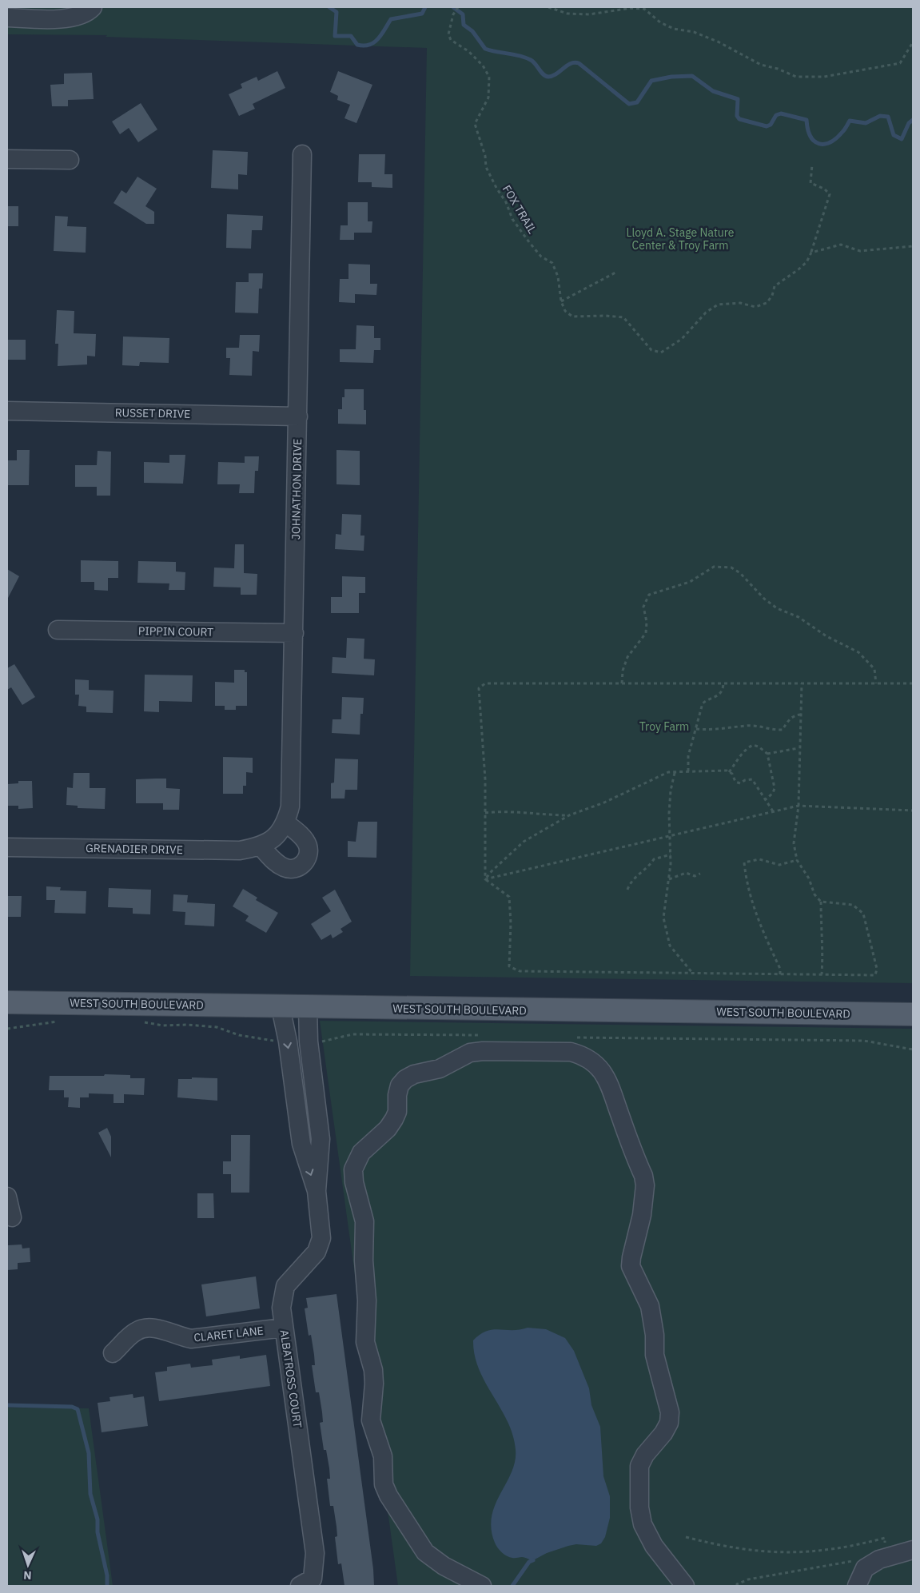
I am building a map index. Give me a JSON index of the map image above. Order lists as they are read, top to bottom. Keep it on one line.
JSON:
{"streets":{"main road":["WEST SOUTH BOULEVARD"],"street":["RUSSET DRIVE","JOHNATHON DRIVE","PIPPIN COURT","GRENADIER DRIVE","CLARET LANE","ALBATROSS COURT"],"path":["FOX TRAIL"]},"crossings":[["RUSSET DRIVE","JOHNATHON DRIVE"],["JOHNATHON DRIVE","PIPPIN COURT"],["JOHNATHON DRIVE","GRENADIER DRIVE"],["WEST SOUTH BOULEVARD","ALBATROSS COURT"],["CLARET LANE","ALBATROSS COURT"]],"parks":["Lloyd A. Stage Nature Center & Troy Farm","Troy Farm"],"north":"bottom"}
